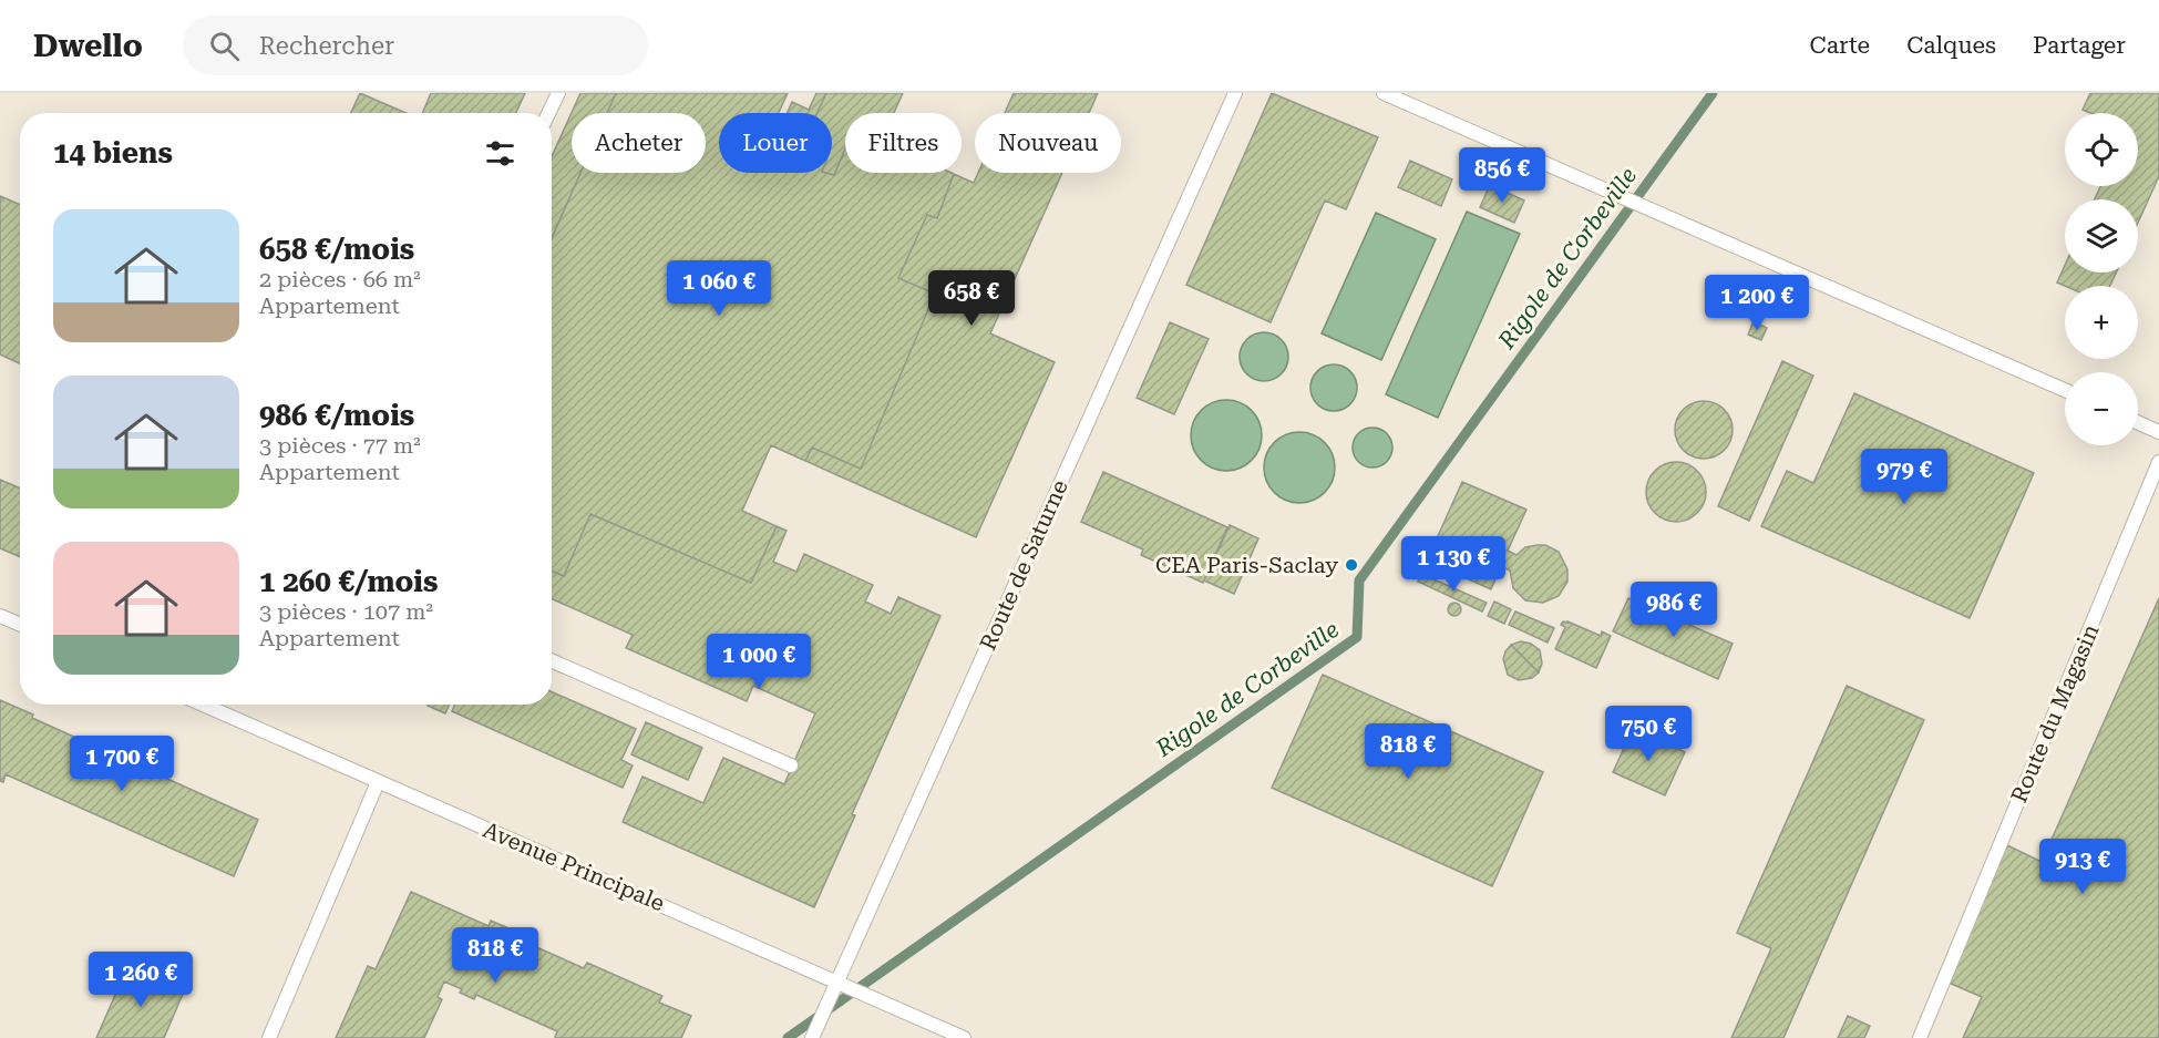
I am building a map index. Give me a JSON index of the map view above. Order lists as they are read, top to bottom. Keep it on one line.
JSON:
{"streets":{"lane":["Route de Saturne","Route du Magasin","Avenue Principale"]},"crossings":[["Route de Saturne","Avenue Principale"]],"water":["Rigole de Corbeville"],"places":["CEA Paris-Saclay"],"page":{"header":"Dwello","search":"Rechercher","nav":["Carte","Calques","Partager"],"map_buttons":["+","−"],"chip":["Acheter","Louer","Filtres","Nouveau"],"heading":"14 biens","price":["856 €","1 060 €","658 €","1 200 €","979 €","1 130 €","986 €","1 000 €","750 €","818 €","1 700 €","913 €","818 €","1 260 €"],"list":[{"name":"658 €/mois","note":"2 pièces · 66 m² · Appartement"},{"name":"986 €/mois","note":"3 pièces · 77 m² · Appartement"},{"name":"1 260 €/mois","note":"3 pièces · 107 m² · Appartement"}]}}
